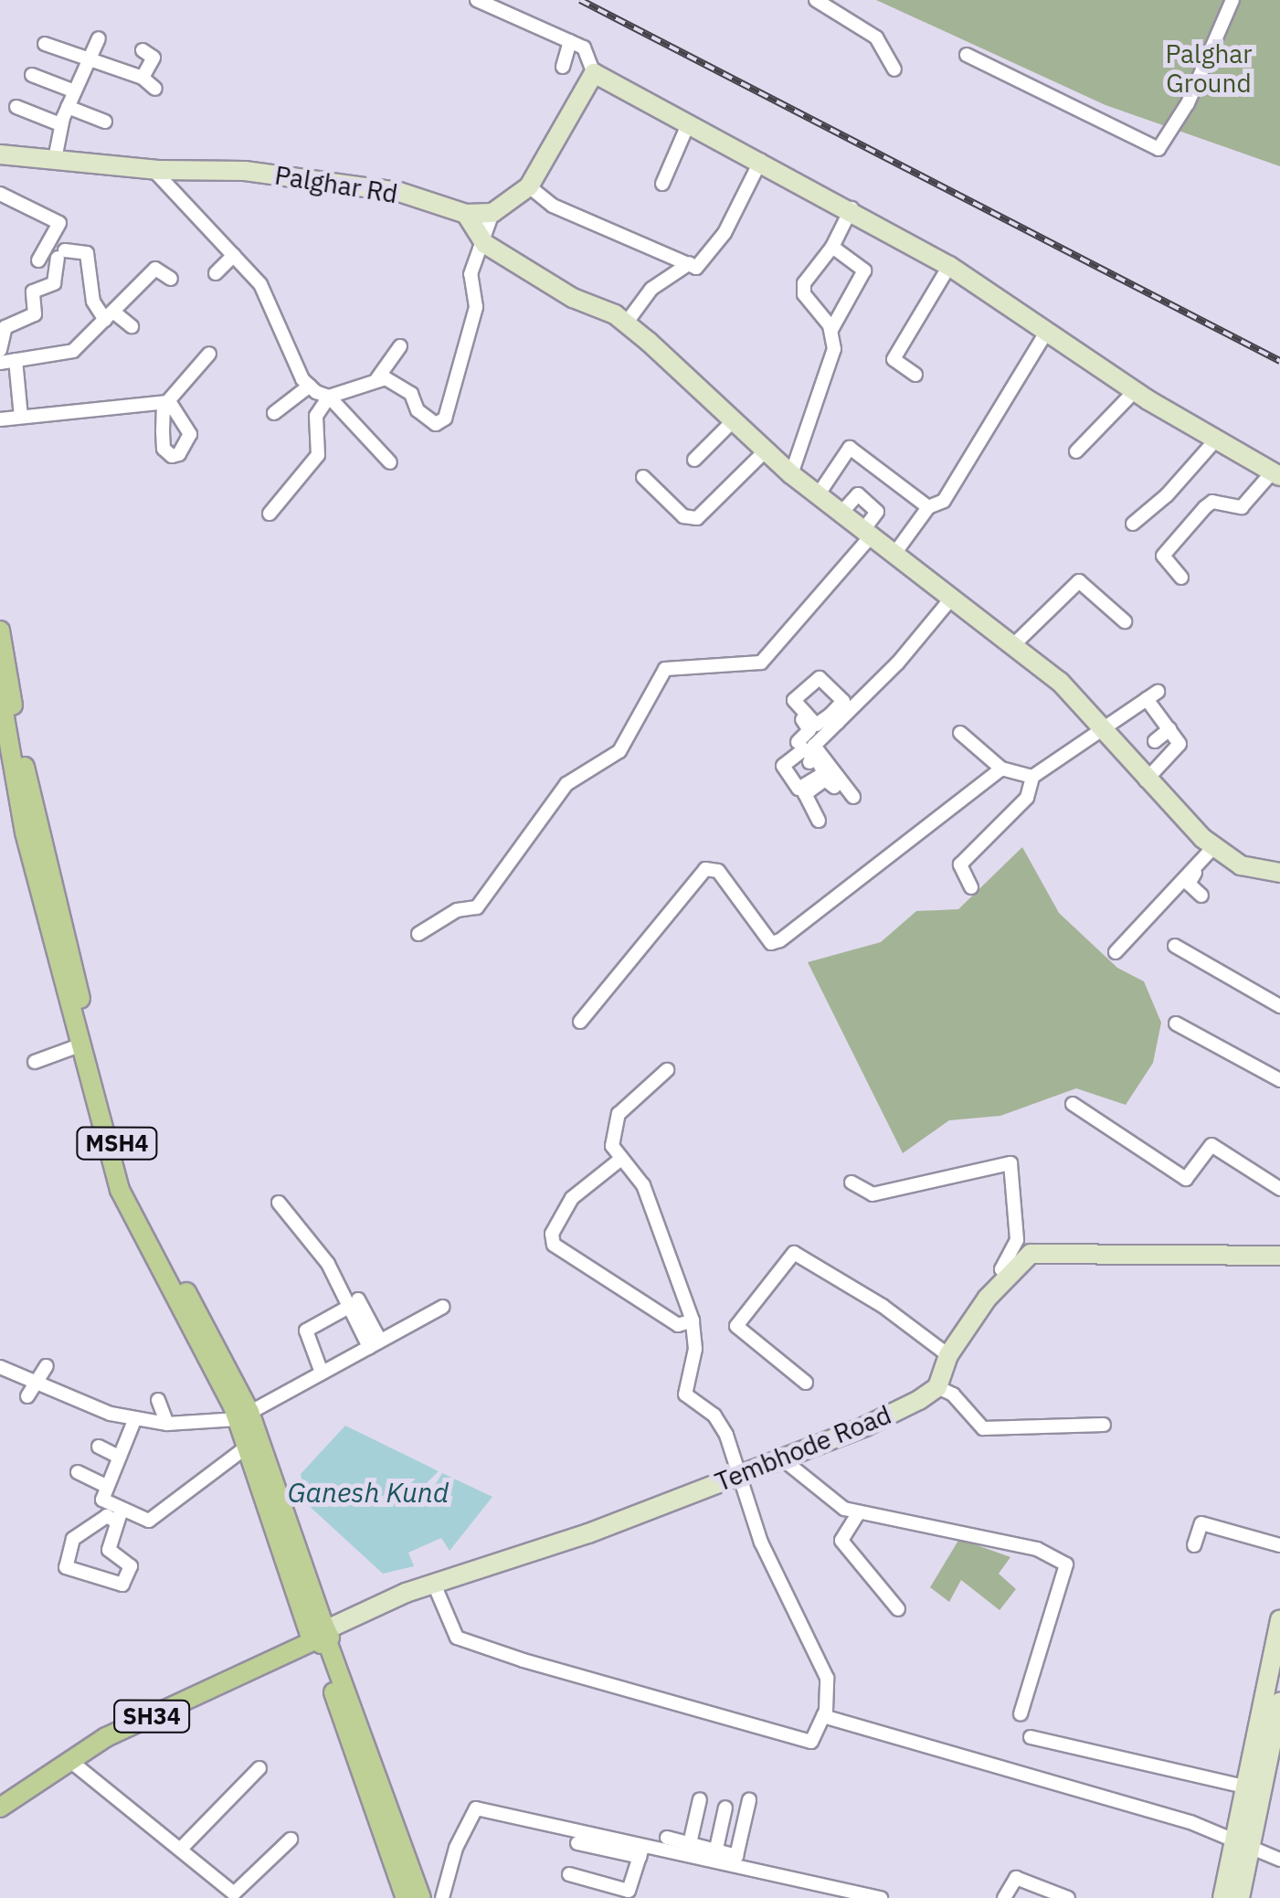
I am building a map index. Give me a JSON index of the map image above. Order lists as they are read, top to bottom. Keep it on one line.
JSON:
{"streets":{"main road":["MSH4","SH34"],"street":["Palghar Rd","Tembhode Road"]},"crossings":[["MSH4","Tembhode Road"],["MSH4","SH34"],["Tembhode Road","SH34"]],"water":["Ganesh Kund"],"parks":["Palghar Ground"]}
